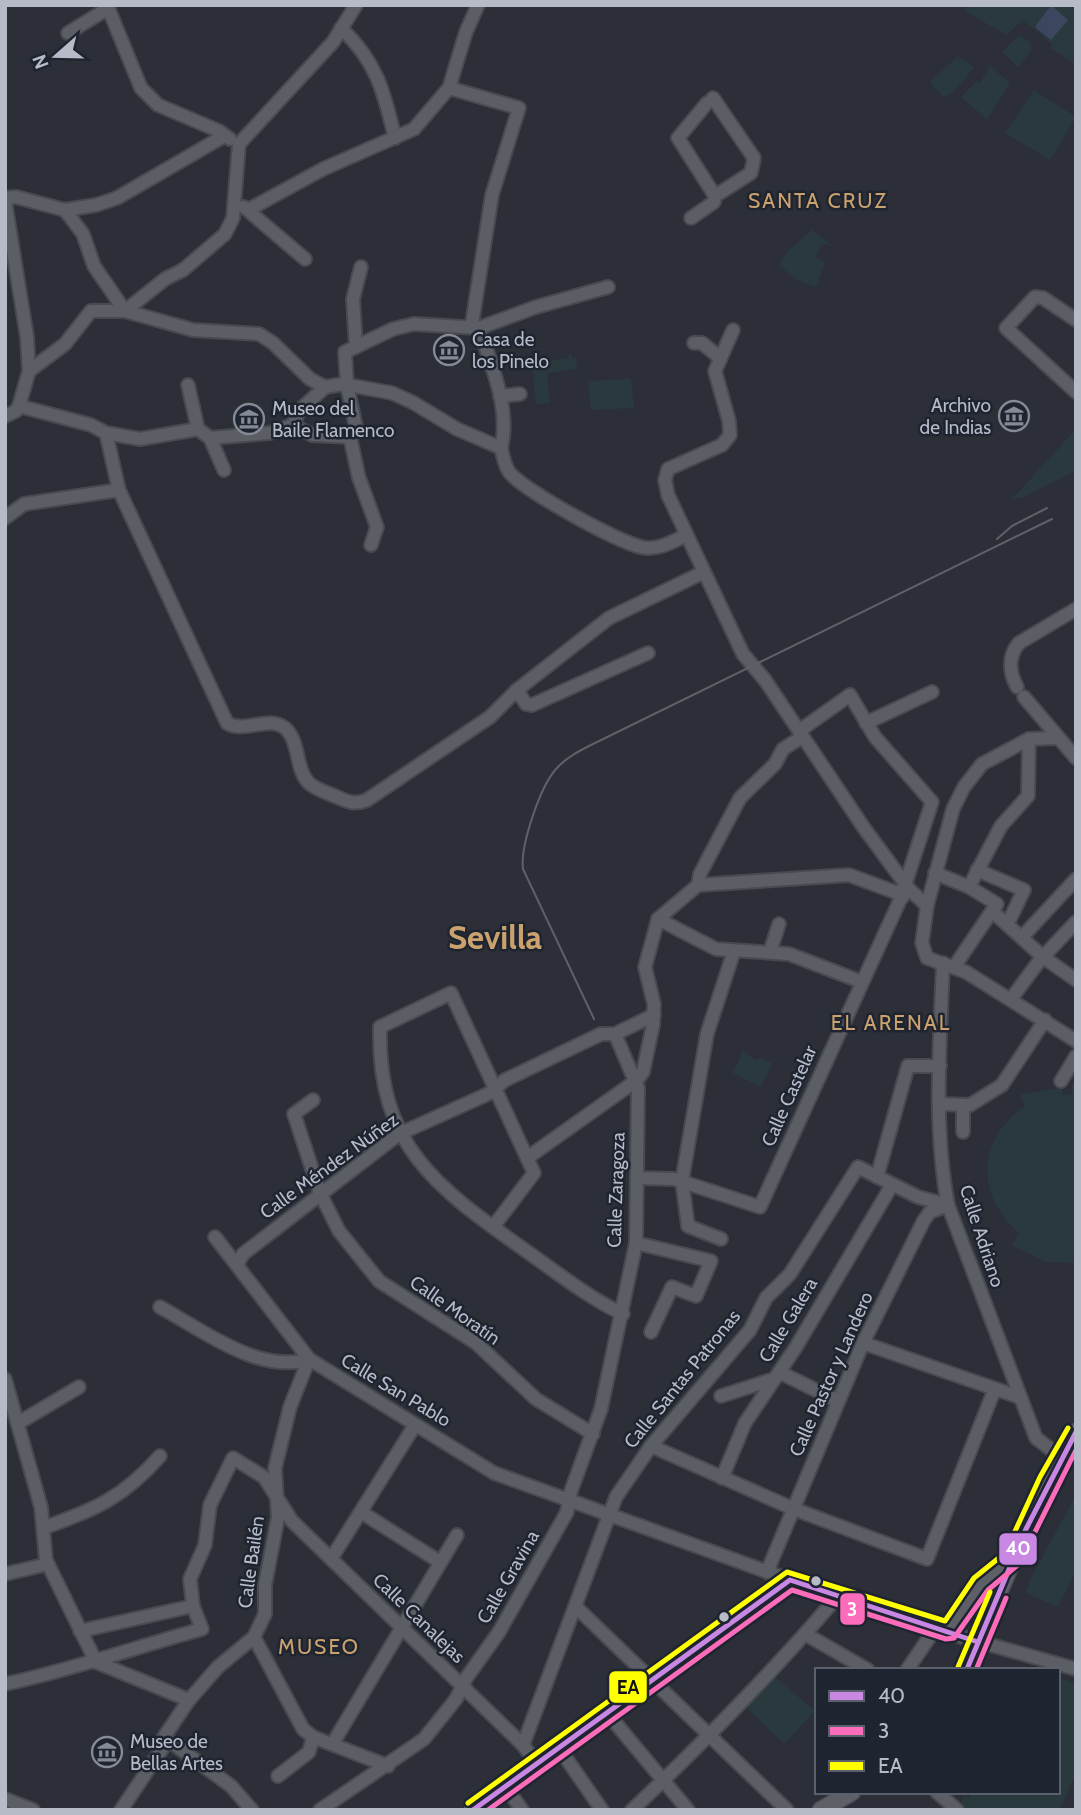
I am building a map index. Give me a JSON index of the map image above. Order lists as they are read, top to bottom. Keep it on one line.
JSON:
{"streets":{"street":["Calle Castelar","Calle Méndez Núñez","Calle Zaragoza","Calle Adriano","Calle Moratín","Calle Galera","Calle Pastor y Landero","Calle Santas Patronas","Calle San Pablo","Calle Bailén","Calle Gravina","Calle Canalejas"]},"crossings":[["Calle Méndez Núñez","Calle Zaragoza"],["Calle Méndez Núñez","Calle Moratín"],["Calle Méndez Núñez","Calle San Pablo"],["Calle Zaragoza","Calle Moratín"],["Calle Zaragoza","Calle San Pablo"],["Calle Zaragoza","Calle Gravina"],["Calle Adriano","Calle Pastor y Landero"],["Calle Pastor y Landero","Calle San Pablo"],["Calle Santas Patronas","Calle San Pablo"],["Calle Santas Patronas","Calle Canalejas"],["Calle San Pablo","Calle Bailén"],["Calle San Pablo","Calle Gravina"],["Calle Bailén","Calle Canalejas"],["Calle Gravina","Calle Canalejas"]],"districts":["SANTA CRUZ","Sevilla","EL ARENAL","MUSEO"],"places":{"museum":["Casa de los Pinelo","Archivo de Indias","Museo del Baile Flamenco","Museo de Bellas Artes"]},"lines":["transit line EA","transit line 40","transit line 3"],"legend":["40","3","EA"],"north":"left"}
